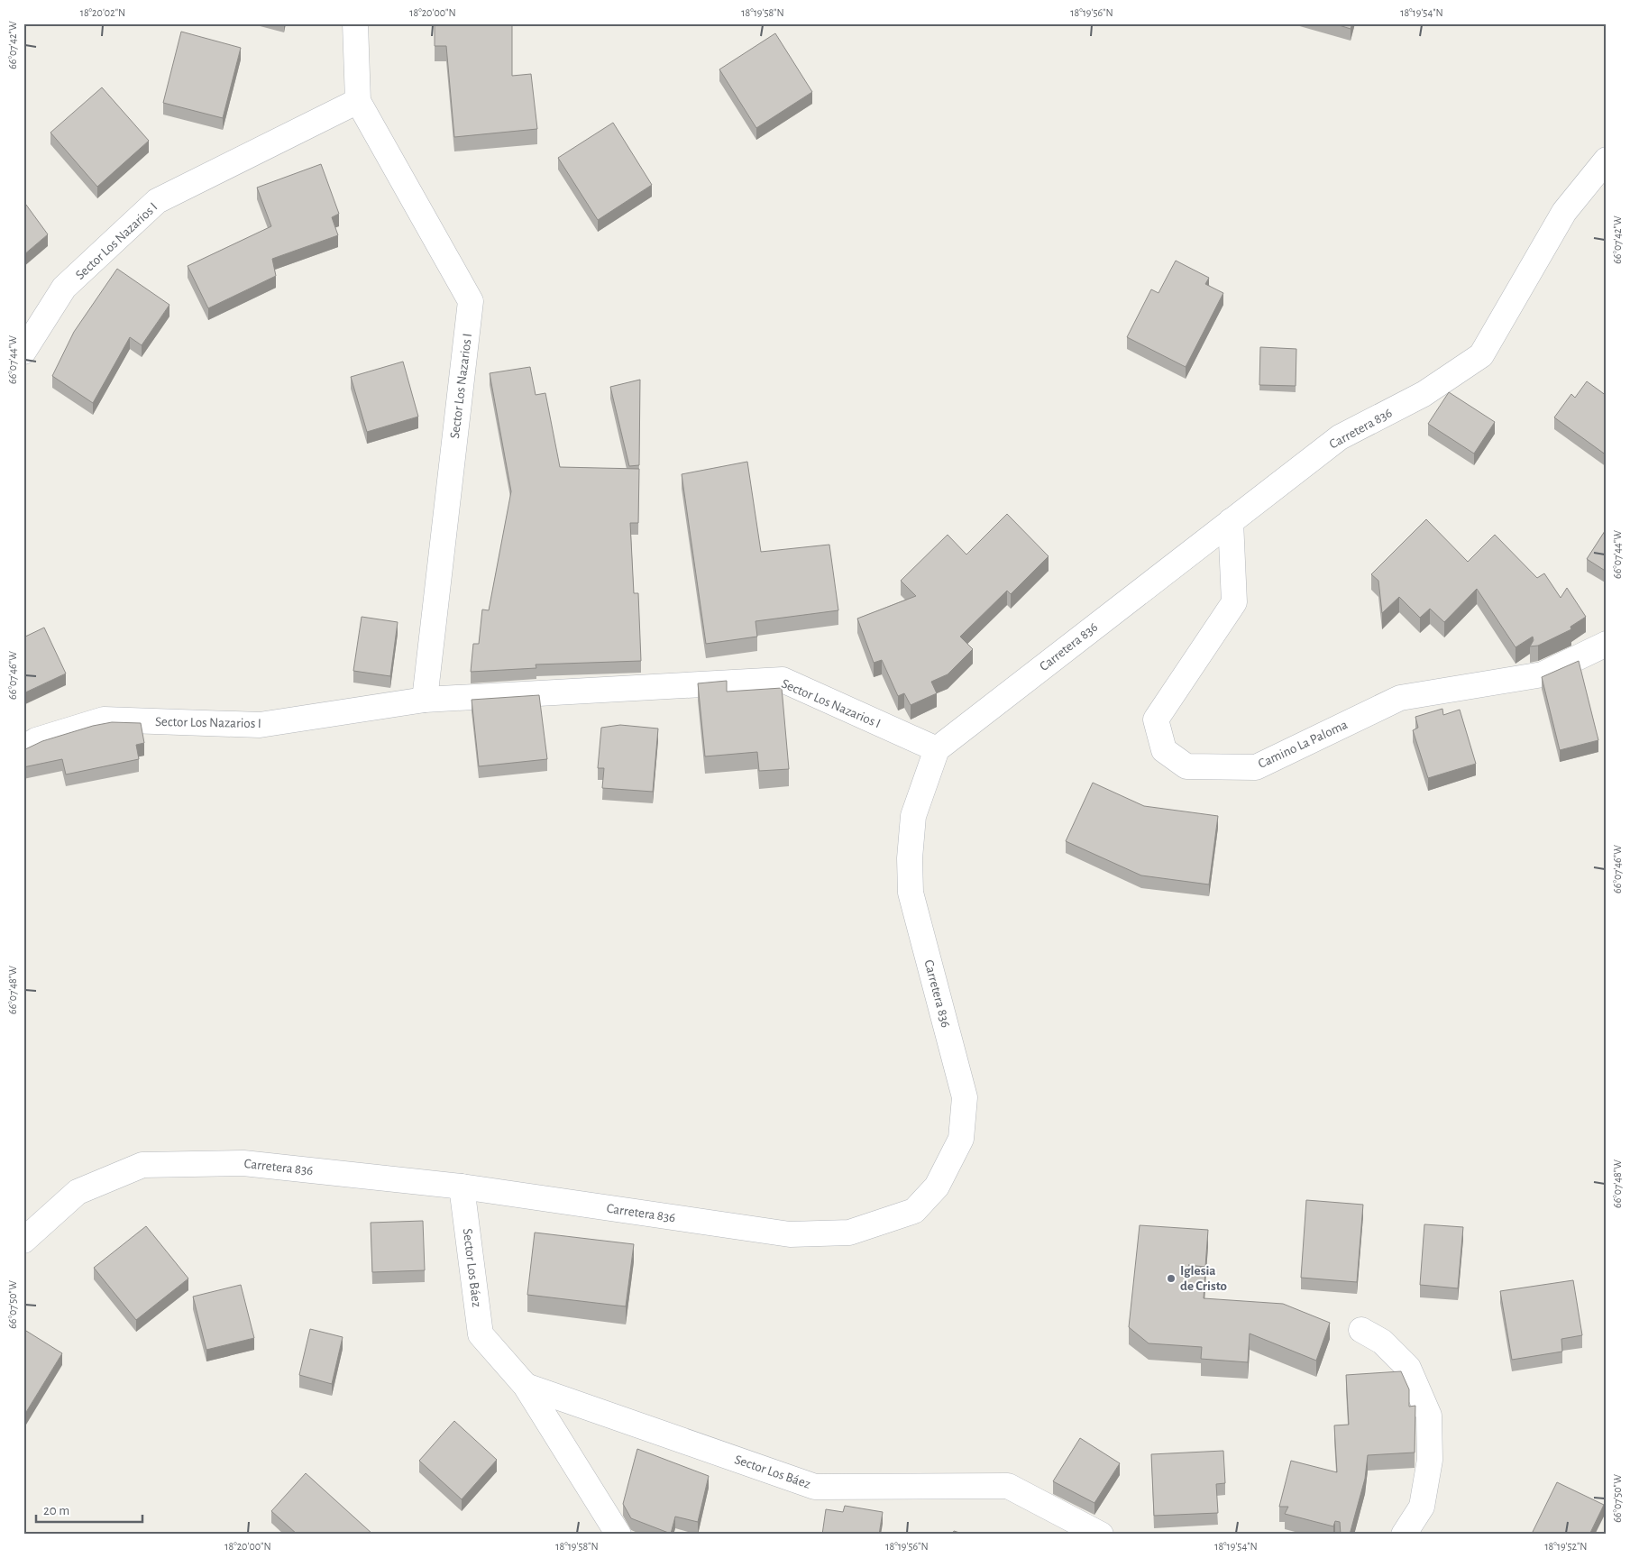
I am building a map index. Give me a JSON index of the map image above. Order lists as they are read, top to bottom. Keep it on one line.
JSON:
{"streets":{"street":["Sector Los Nazarios I","Carretera 836","Camino La Paloma","Sector Los Báez"]},"crossings":[["Sector Los Nazarios I","Carretera 836"],["Carretera 836","Camino La Paloma"],["Carretera 836","Sector Los Báez"]],"places":["Iglesia de Cristo"],"scale_bar":"20 m","coordinates":["18°20'02\"N","18°20'00\"N","18°19'58\"N","18°19'56\"N","18°19'54\"N","66°07'42\"W","66°07'44\"W","66°07'46\"W","66°07'48\"W","66°07'50\"W","18°19'52\"N"]}
